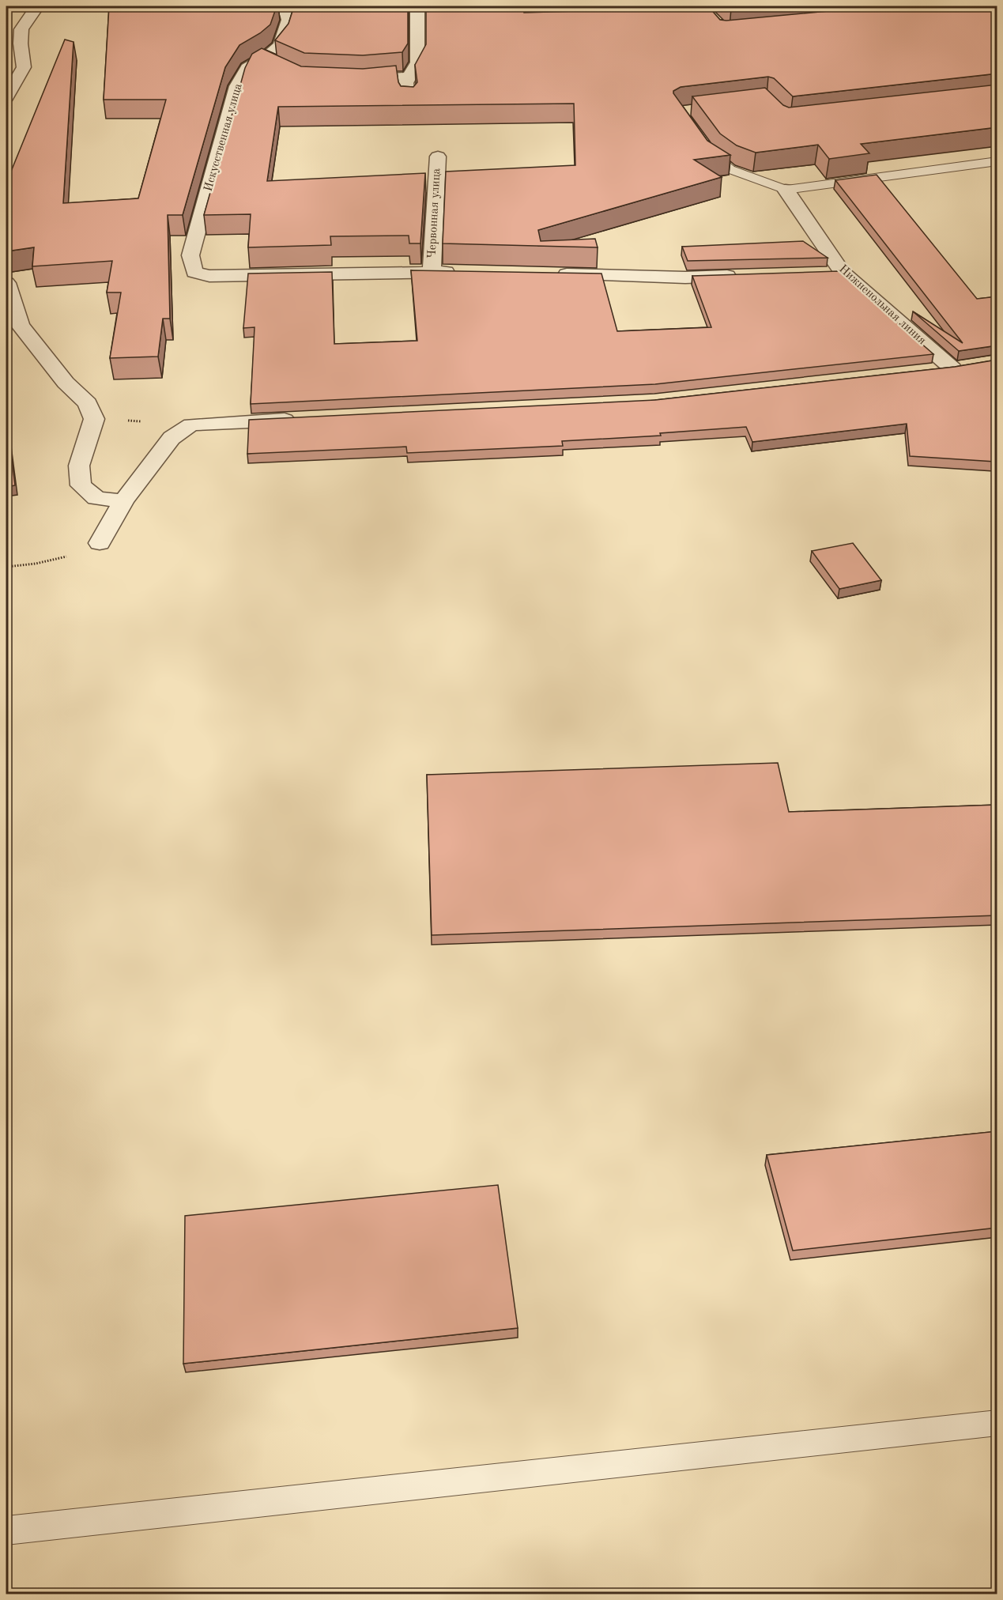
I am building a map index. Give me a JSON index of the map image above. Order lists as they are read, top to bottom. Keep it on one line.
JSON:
{"streets":{"street":["Искусственная улица","Червонная улица","Нижненольная линия"]},"crossings":[["Искусственная улица","Червонная улица"]]}
